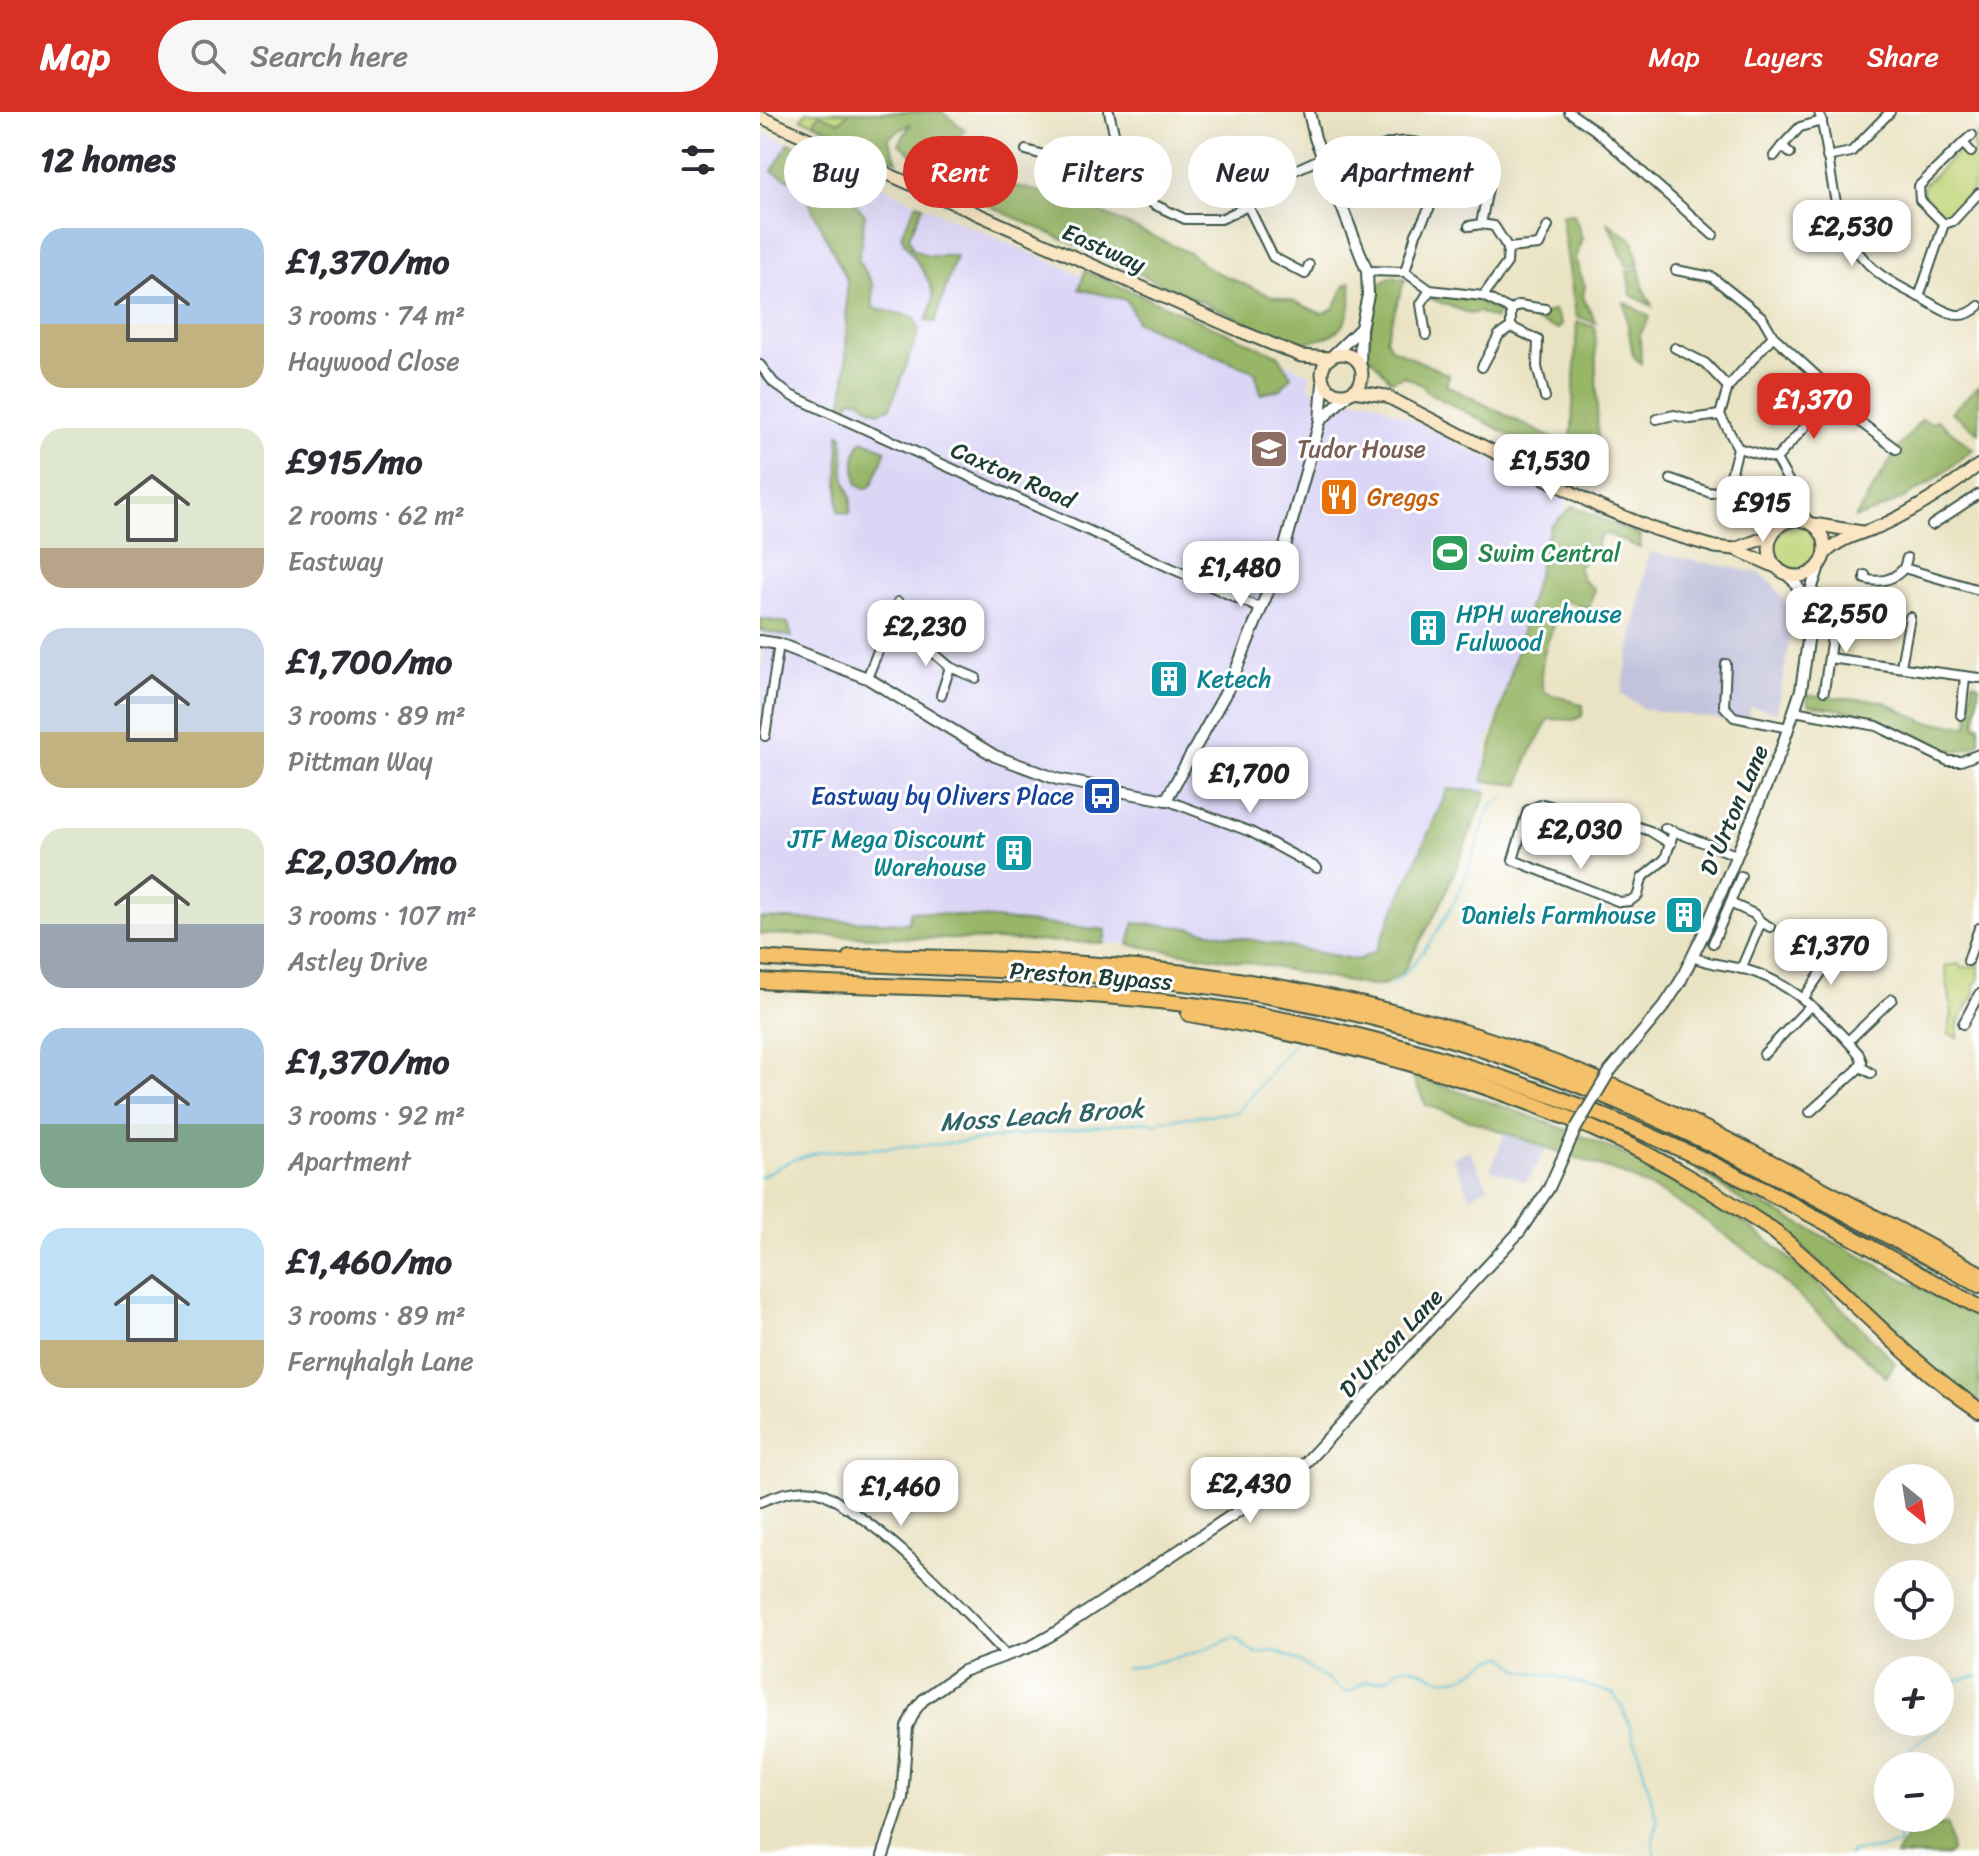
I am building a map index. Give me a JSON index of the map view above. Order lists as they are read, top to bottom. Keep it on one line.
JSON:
{"streets":{"highway":["Preston Bypass"],"main road":["Eastway"],"street":["Caxton Road","D'Urton Lane"]},"water":["Moss Leach Brook"],"places":{"school or university":["Tudor House"],"restaurant":["Greggs"],"sports":["Swim Central"],"building":["HPH warehouse Fulwood","Ketech","JTF Mega Discount Warehouse","Daniels Farmhouse"],"bus stop":["Eastway by Olivers Place"]},"north":"bottom right","page":{"header":"Map","search":"Search here","nav":["Map","Layers","Share"],"heading":"12 homes","chip":["Buy","Rent","Filters","New","Apartment"],"price":["£2,530","£1,370","£1,530","£915","£1,480","£2,550","£2,230","£1,700","£2,030","£1,370","£2,430","£1,460"],"list":[{"name":"£1,370/mo","note":"3 rooms · 74 m² · Haywood Close"},{"name":"£915/mo","note":"2 rooms · 62 m² · Eastway"},{"name":"£1,700/mo","note":"3 rooms · 89 m² · Pittman Way"},{"name":"£2,030/mo","note":"3 rooms · 107 m² · Astley Drive"},{"name":"£1,370/mo","note":"3 rooms · 92 m² · Apartment"},{"name":"£1,460/mo","note":"3 rooms · 89 m² · Fernyhalgh Lane"}],"map_buttons":["+","−"]}}
